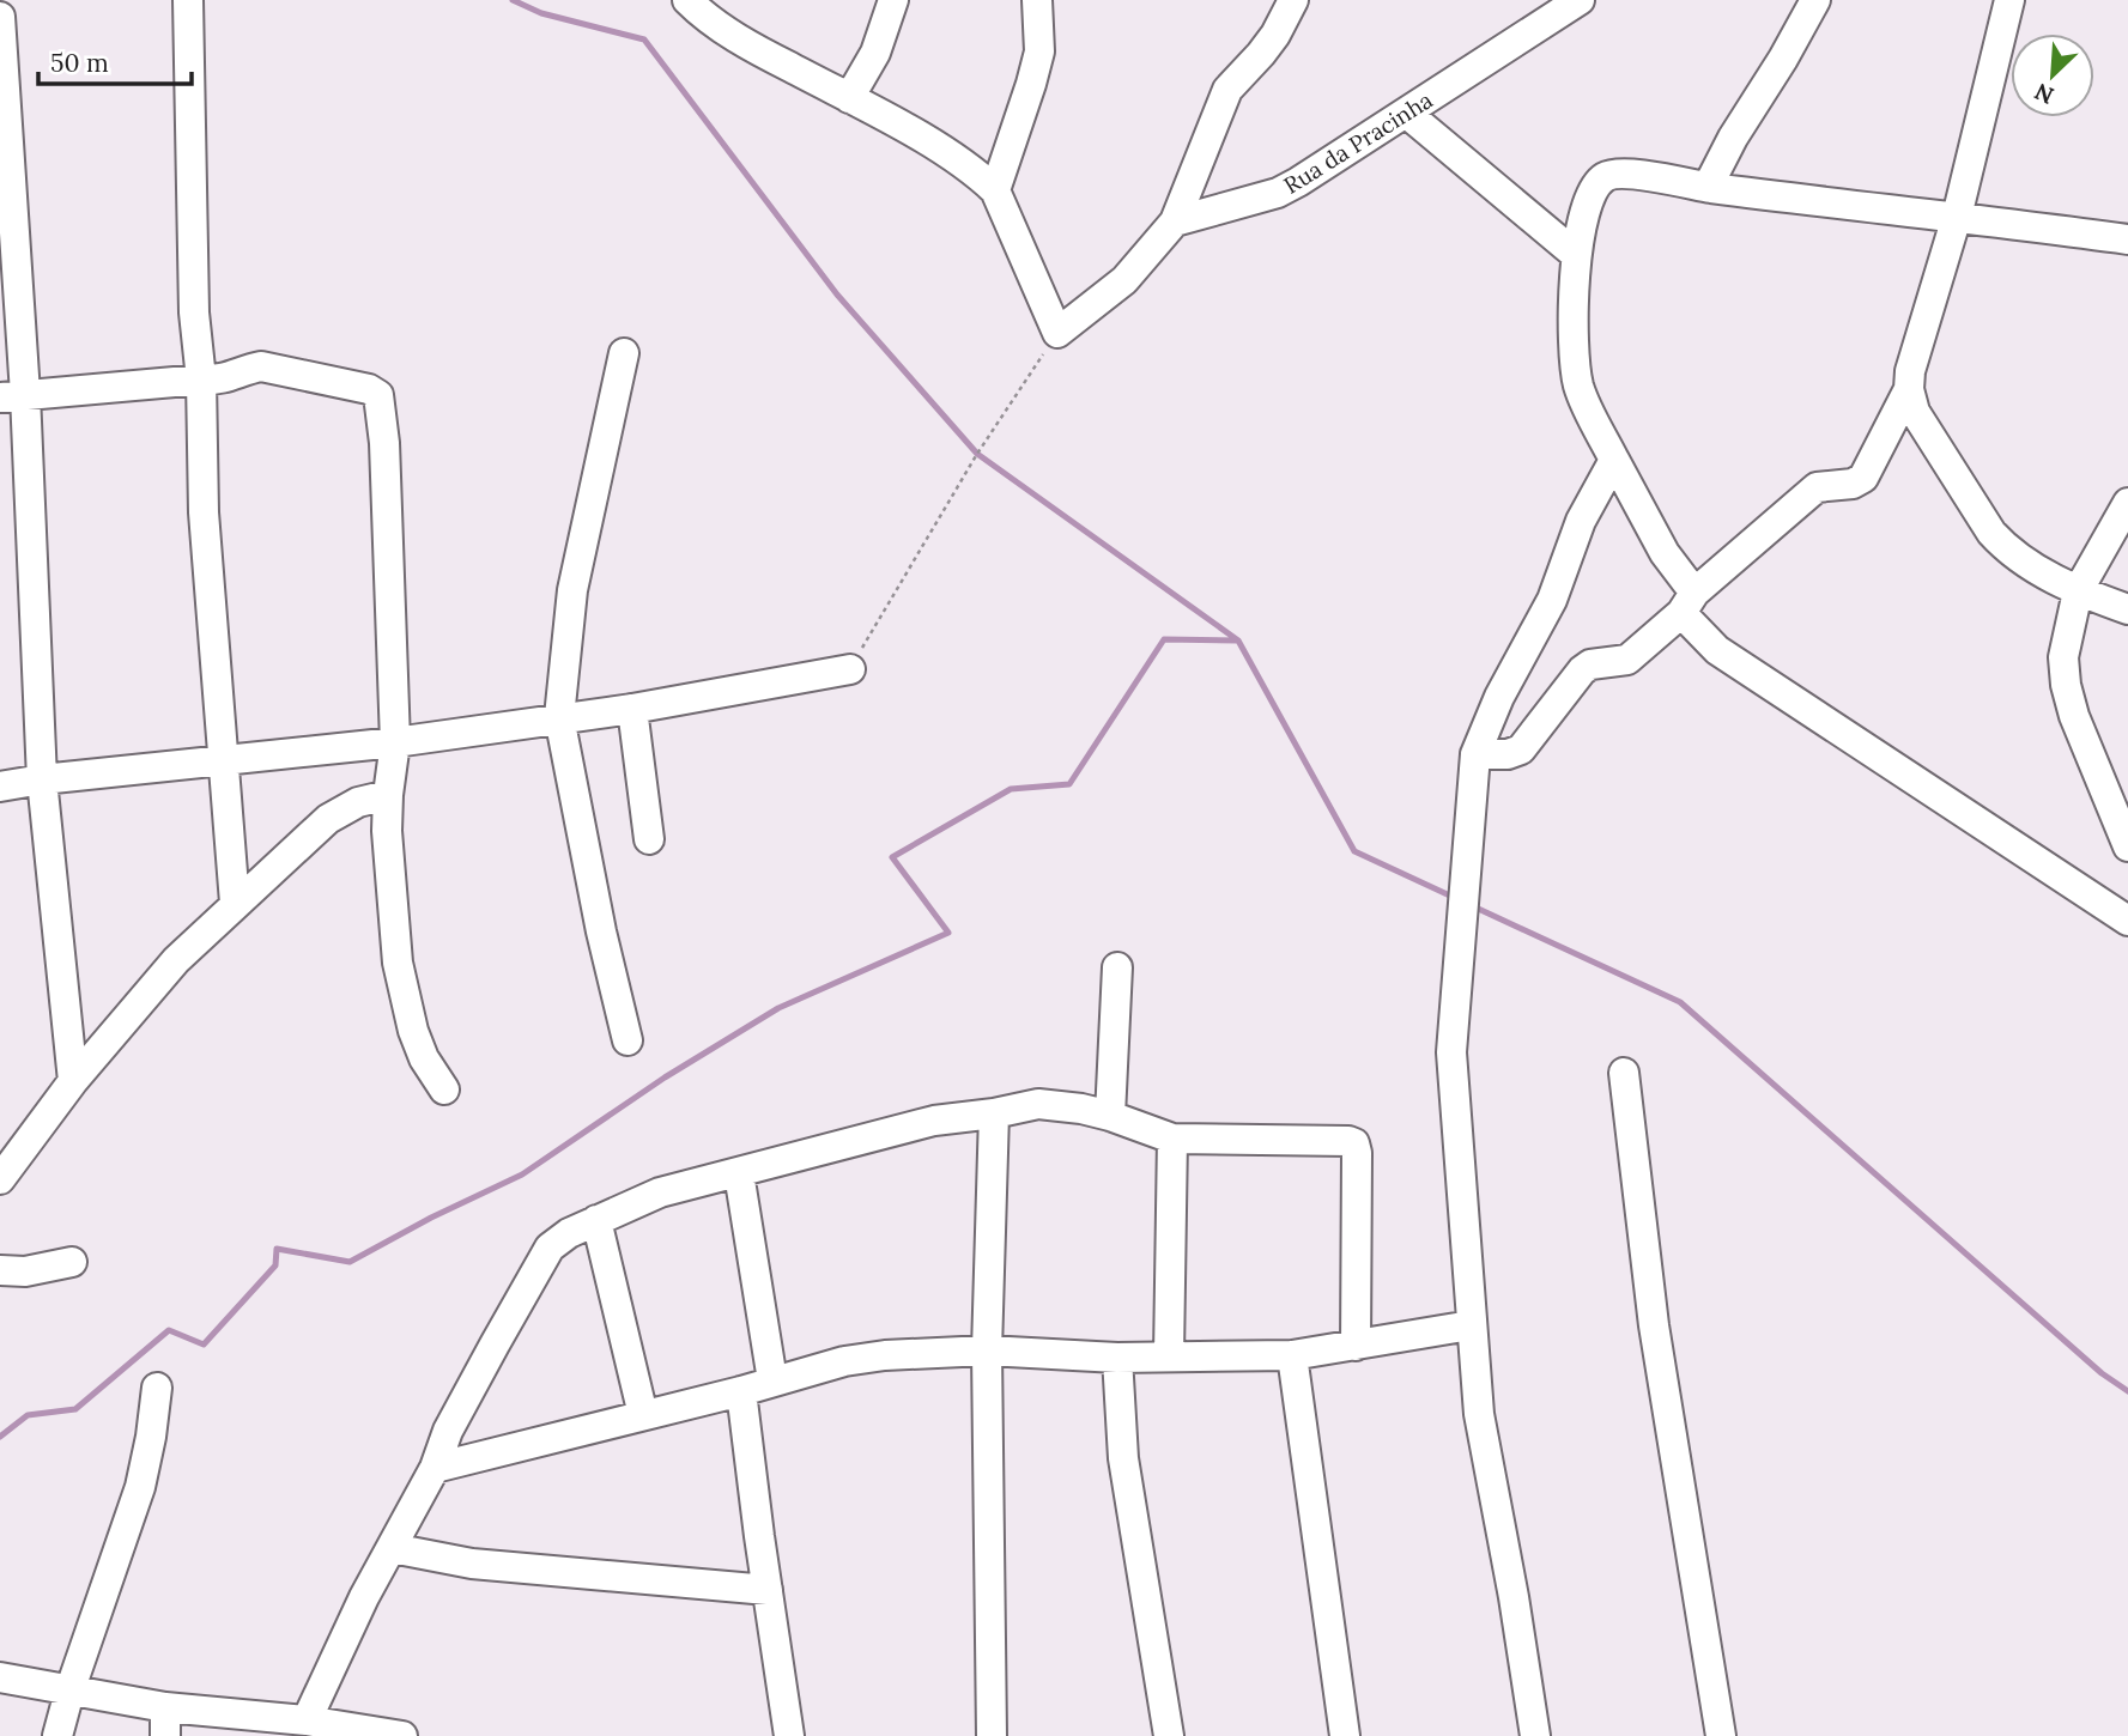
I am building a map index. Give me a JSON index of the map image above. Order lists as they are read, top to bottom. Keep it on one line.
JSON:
{"streets":{"street":["Rua da Pracinha"]},"scale_bar":"50 m","north":"bottom left"}
